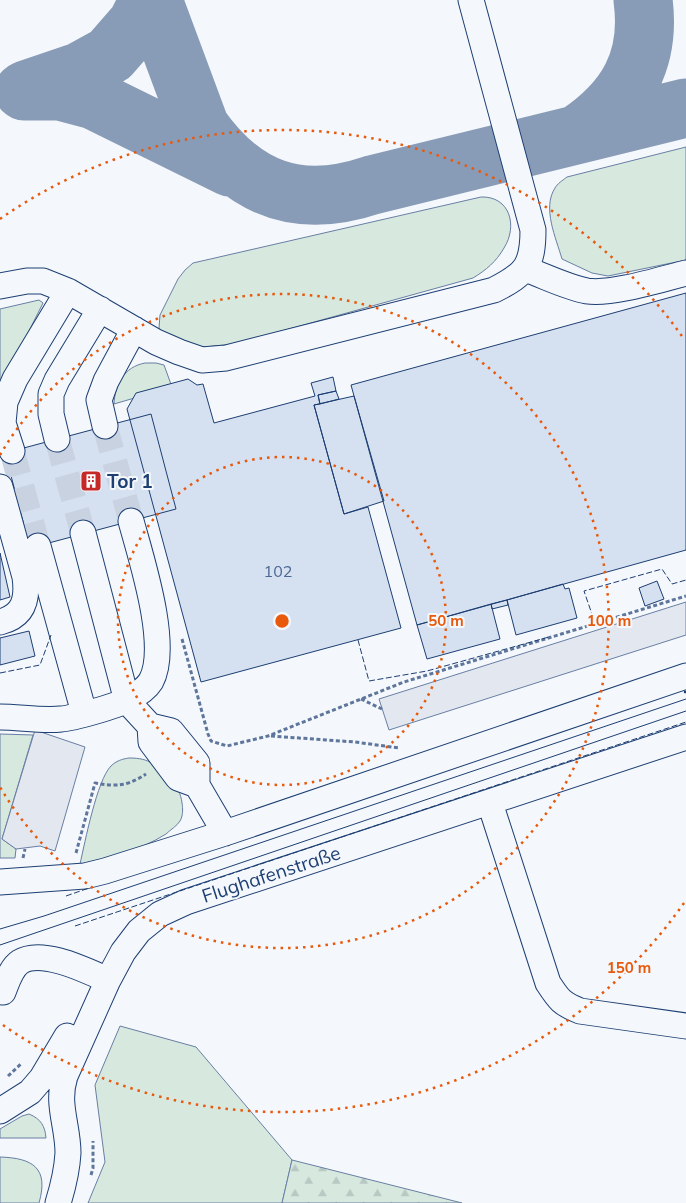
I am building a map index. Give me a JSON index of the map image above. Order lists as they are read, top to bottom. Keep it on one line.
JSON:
{"streets":{"street":["Flughafenstraße"]},"places":{"building":["Tor 1"]},"house_numbers":["102"],"rings":["50 m","100 m","150 m"]}
